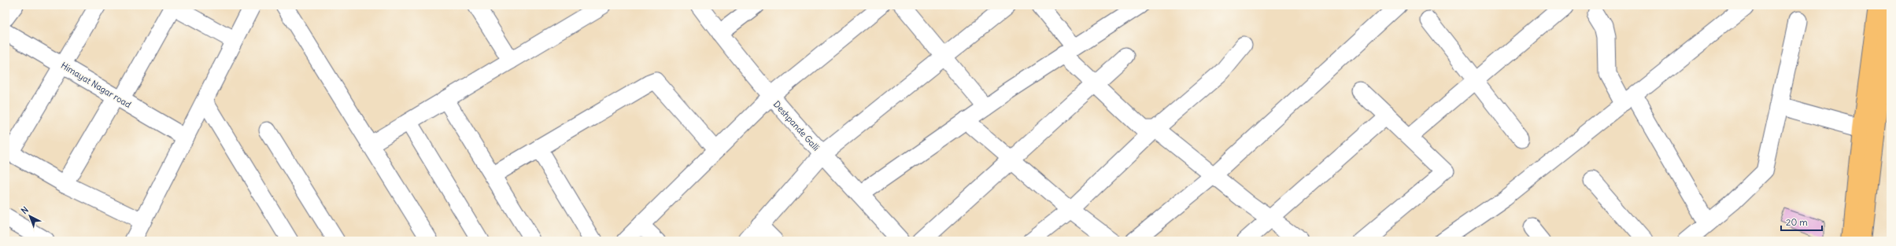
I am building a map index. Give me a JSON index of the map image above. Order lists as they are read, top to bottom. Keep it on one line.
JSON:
{"streets":{"street":["Himayat Nagar road","Deshpande Galli"]},"scale_bar":"20 m","north":"top left"}
